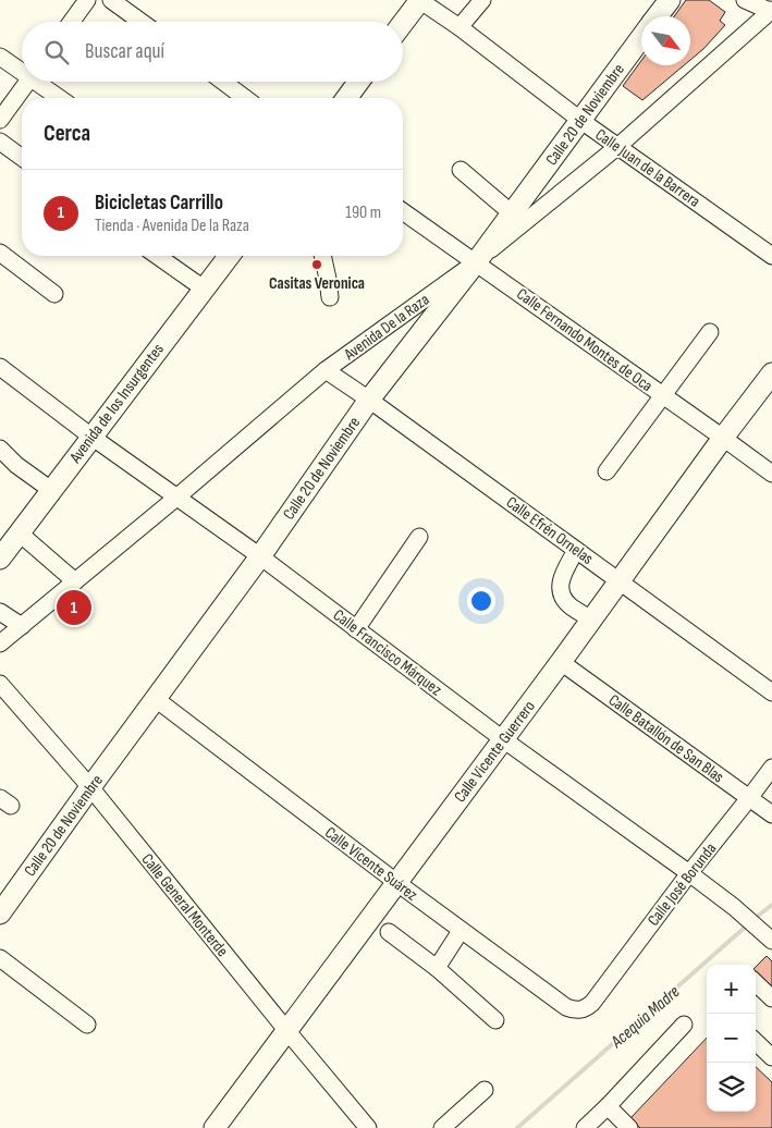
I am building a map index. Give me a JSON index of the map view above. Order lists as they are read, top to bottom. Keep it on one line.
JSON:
{"streets":{"main road":["Calle 20 de Noviembre","Avenida de los Insurgentes","Calle Vicente Guerrero"],"street":["Calle Juan de la Barrera","Avenida De la Raza","Calle Fernando Montes de Oca","Calle Efrén Ornelas","Calle Francisco Márquez","Calle Batallón de San Blas","Calle Vicente Suárez","Calle José Borunda","Calle General Monterde"]},"crossings":[["Calle 20 de Noviembre","Calle Juan de la Barrera"],["Calle 20 de Noviembre","Avenida De la Raza"],["Calle 20 de Noviembre","Calle Fernando Montes de Oca"],["Calle 20 de Noviembre","Calle Efrén Ornelas"],["Calle 20 de Noviembre","Calle Francisco Márquez"],["Calle 20 de Noviembre","Calle Vicente Suárez"],["Calle 20 de Noviembre","Calle General Monterde"],["Avenida De la Raza","Calle Fernando Montes de Oca"],["Avenida De la Raza","Calle Efrén Ornelas"],["Avenida De la Raza","Calle Francisco Márquez"],["Calle Fernando Montes de Oca","Calle Vicente Guerrero"],["Avenida de los Insurgentes","Calle Francisco Márquez"],["Calle Efrén Ornelas","Calle Vicente Guerrero"],["Calle Francisco Márquez","Calle Vicente Guerrero"],["Calle Francisco Márquez","Calle José Borunda"],["Calle Batallón de San Blas","Calle Vicente Guerrero"],["Calle Batallón de San Blas","Calle José Borunda"],["Calle Vicente Guerrero","Calle Vicente Suárez"],["Calle Vicente Guerrero","Calle General Monterde"],["Calle Vicente Suárez","Calle José Borunda"]],"water":["Acequia Madre"],"places":["Casitas Veronica"],"north":"bottom right","page":{"search":"Buscar aquí","heading":"Cerca","list":[{"mark":"1","name":"Bicicletas Carrillo","note":"Tienda · Avenida De la Raza","value":"190 m"}],"pins":"1","map_buttons":["+","−"]}}
